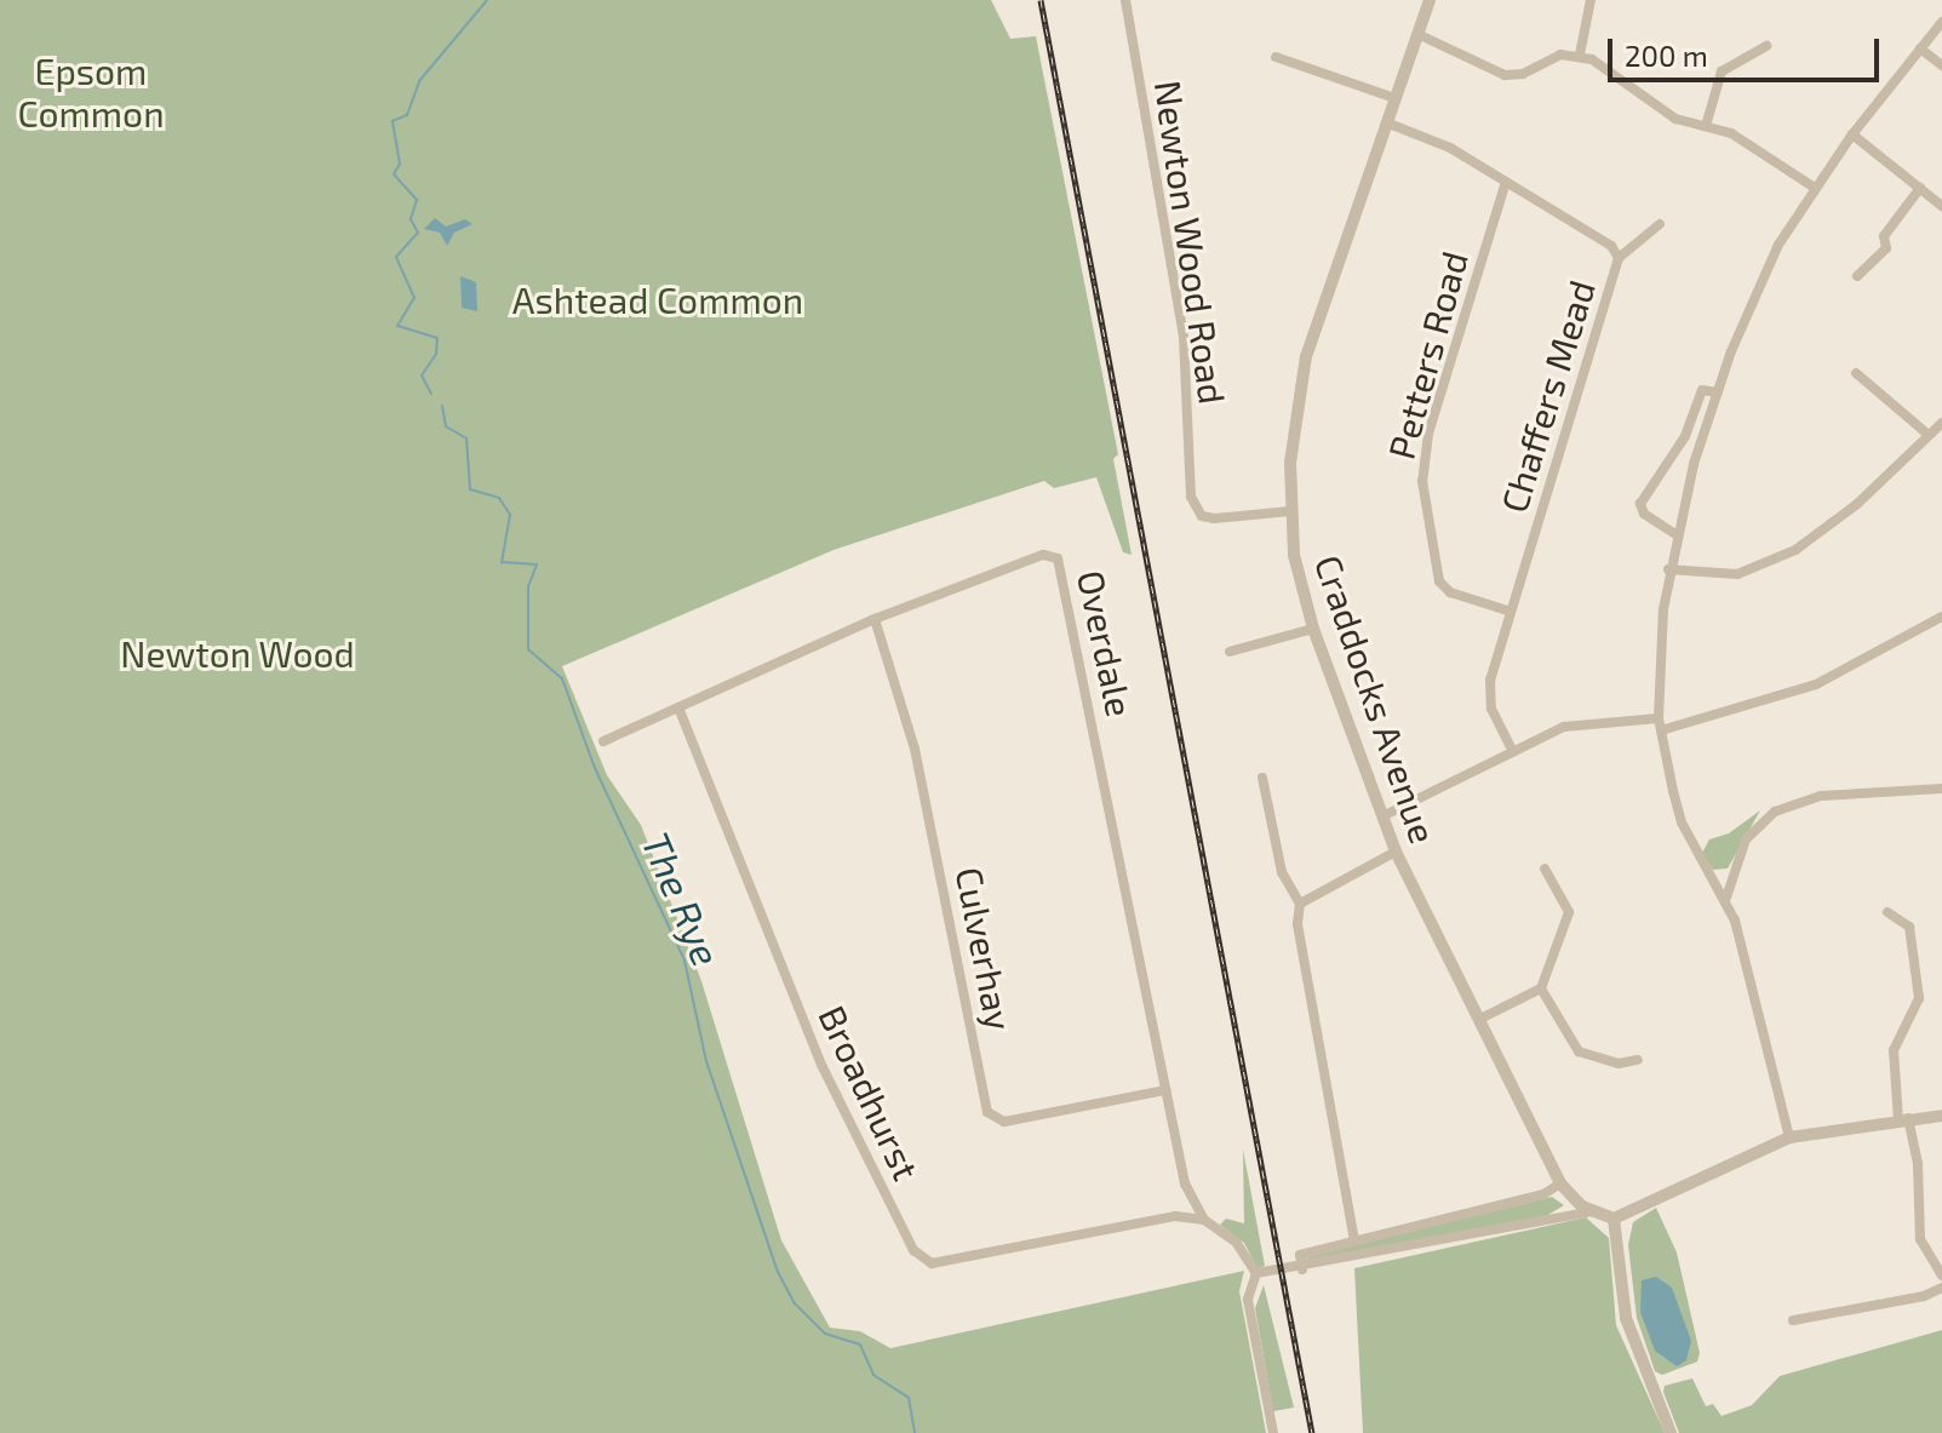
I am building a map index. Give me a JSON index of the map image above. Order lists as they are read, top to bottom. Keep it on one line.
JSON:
{"streets":{"street":["Newton Wood Road","Petters Road","Chaffers Mead","Overdale","Craddocks Avenue","Culverhay","Broadhurst"]},"crossings":[["Newton Wood Road","Craddocks Avenue"],["Petters Road","Chaffers Mead"],["Chaffers Mead","Craddocks Avenue"],["Overdale","Culverhay"],["Overdale","Broadhurst"]],"water":["The Rye"],"parks":["Epsom Common","Ashtead Common","Newton Wood"],"scale_bar":"200 m"}
